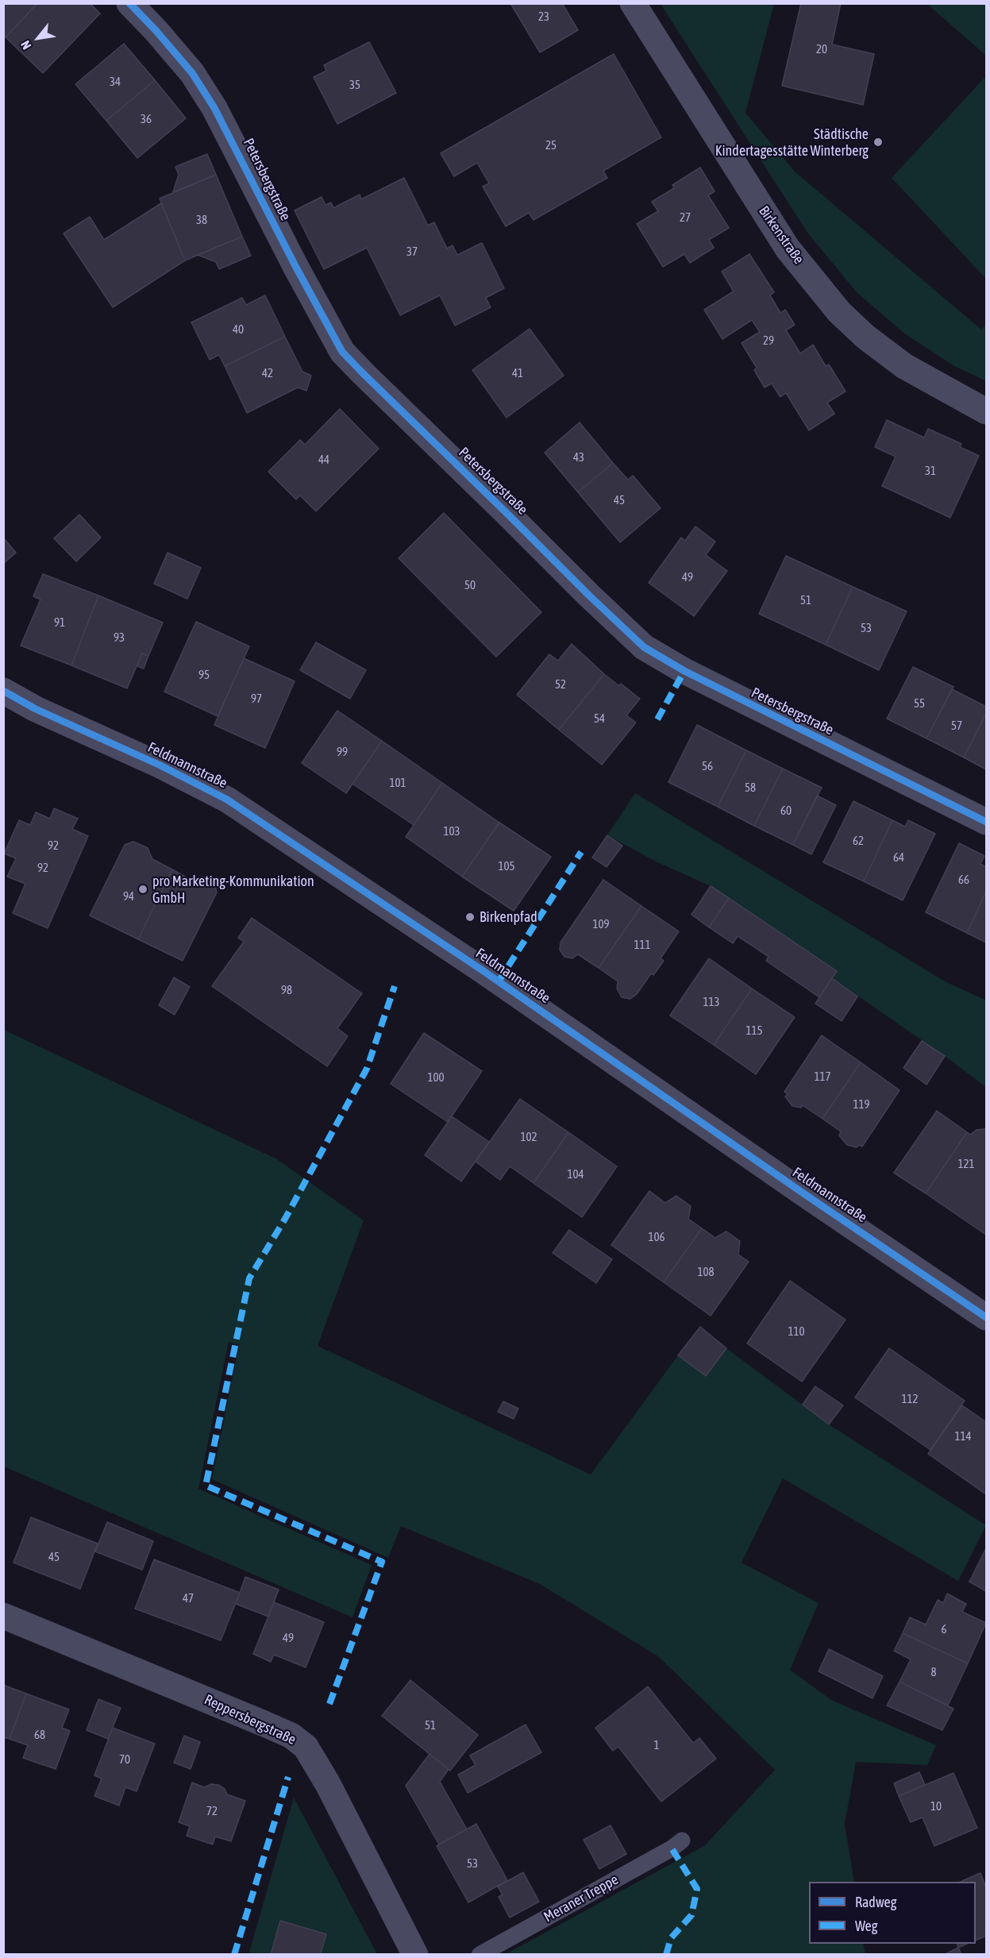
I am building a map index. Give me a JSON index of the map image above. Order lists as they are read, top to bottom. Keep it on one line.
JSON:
{"streets":{"street":["Petersbergstraße","Birkenstraße","Feldmannstraße","Reppersbergstraße"],"lane":["Meraner Treppe"]},"places":["Städtische Kindertagesstätte Winterberg","pro Marketing-Kommunikation GmbH","Birkenpfad"],"house_numbers":["23","20","34","35","36","25","27","38","37","40","29","42","41","43","44","31","45","49","50","51","91","53","93","95","52","97","55","54","57","99","56","101","58","60","103","62","92","64","105","92","66","94","109","111","98","113","115","117","100","119","102","121","104","106","108","110","112","114","45","47","6","49","8","51","68","1","70","10","72","53"],"legend":["Radweg","Weg"],"north":"bottom left"}
